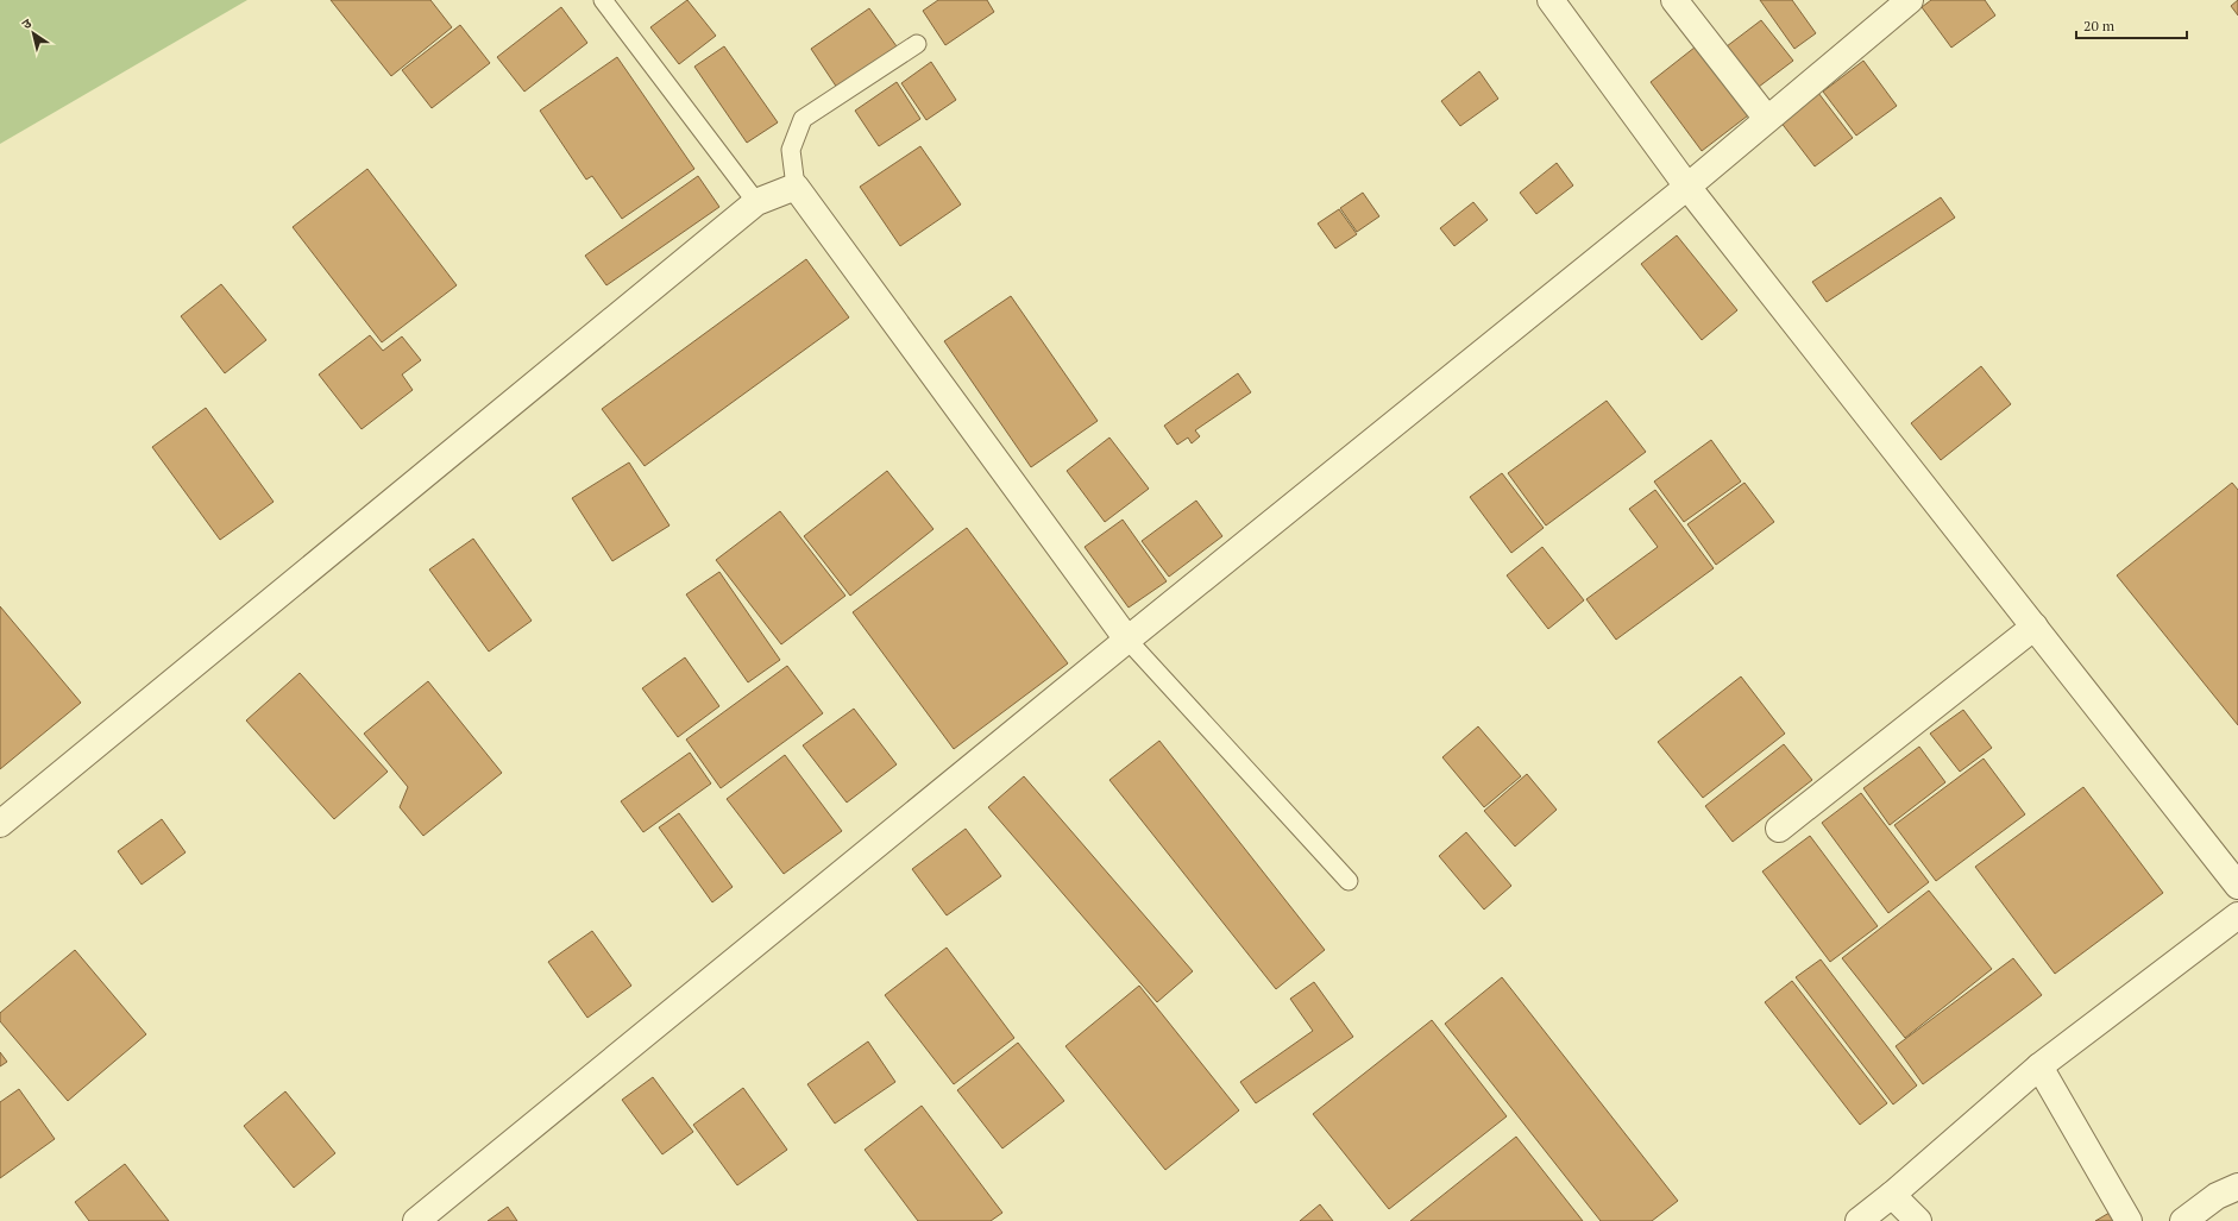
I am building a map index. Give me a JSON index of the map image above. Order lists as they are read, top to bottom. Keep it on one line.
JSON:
{"scale_bar":"20 m","north":"top left"}
